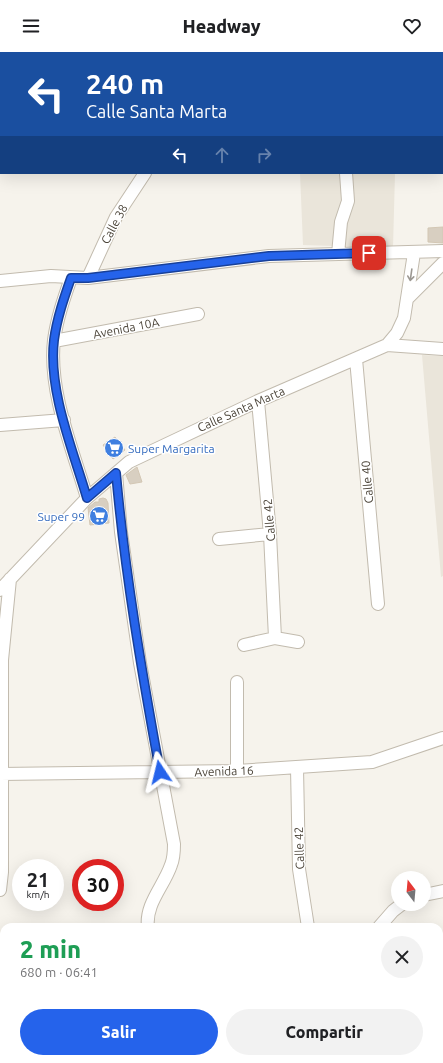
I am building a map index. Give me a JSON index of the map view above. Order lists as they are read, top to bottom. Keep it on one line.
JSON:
{"streets":{"street":["Calle 38","Avenida 10A","Calle Santa Marta","Calle 40","Calle 42","Avenida 16"]},"crossings":[["Calle Santa Marta","Calle 40"],["Calle Santa Marta","Calle 42"],["Calle 42","Avenida 16"]],"places":{"supermarket":["Super Margarita","Super 99"]},"north":"top","page":{"header":"Headway","turn":["240 m","Calle Santa Marta"],"speed":"21 km/h","limit":"30","heading":["2 min","680 m · 06:41"],"buttons":["Salir","Compartir"]}}
